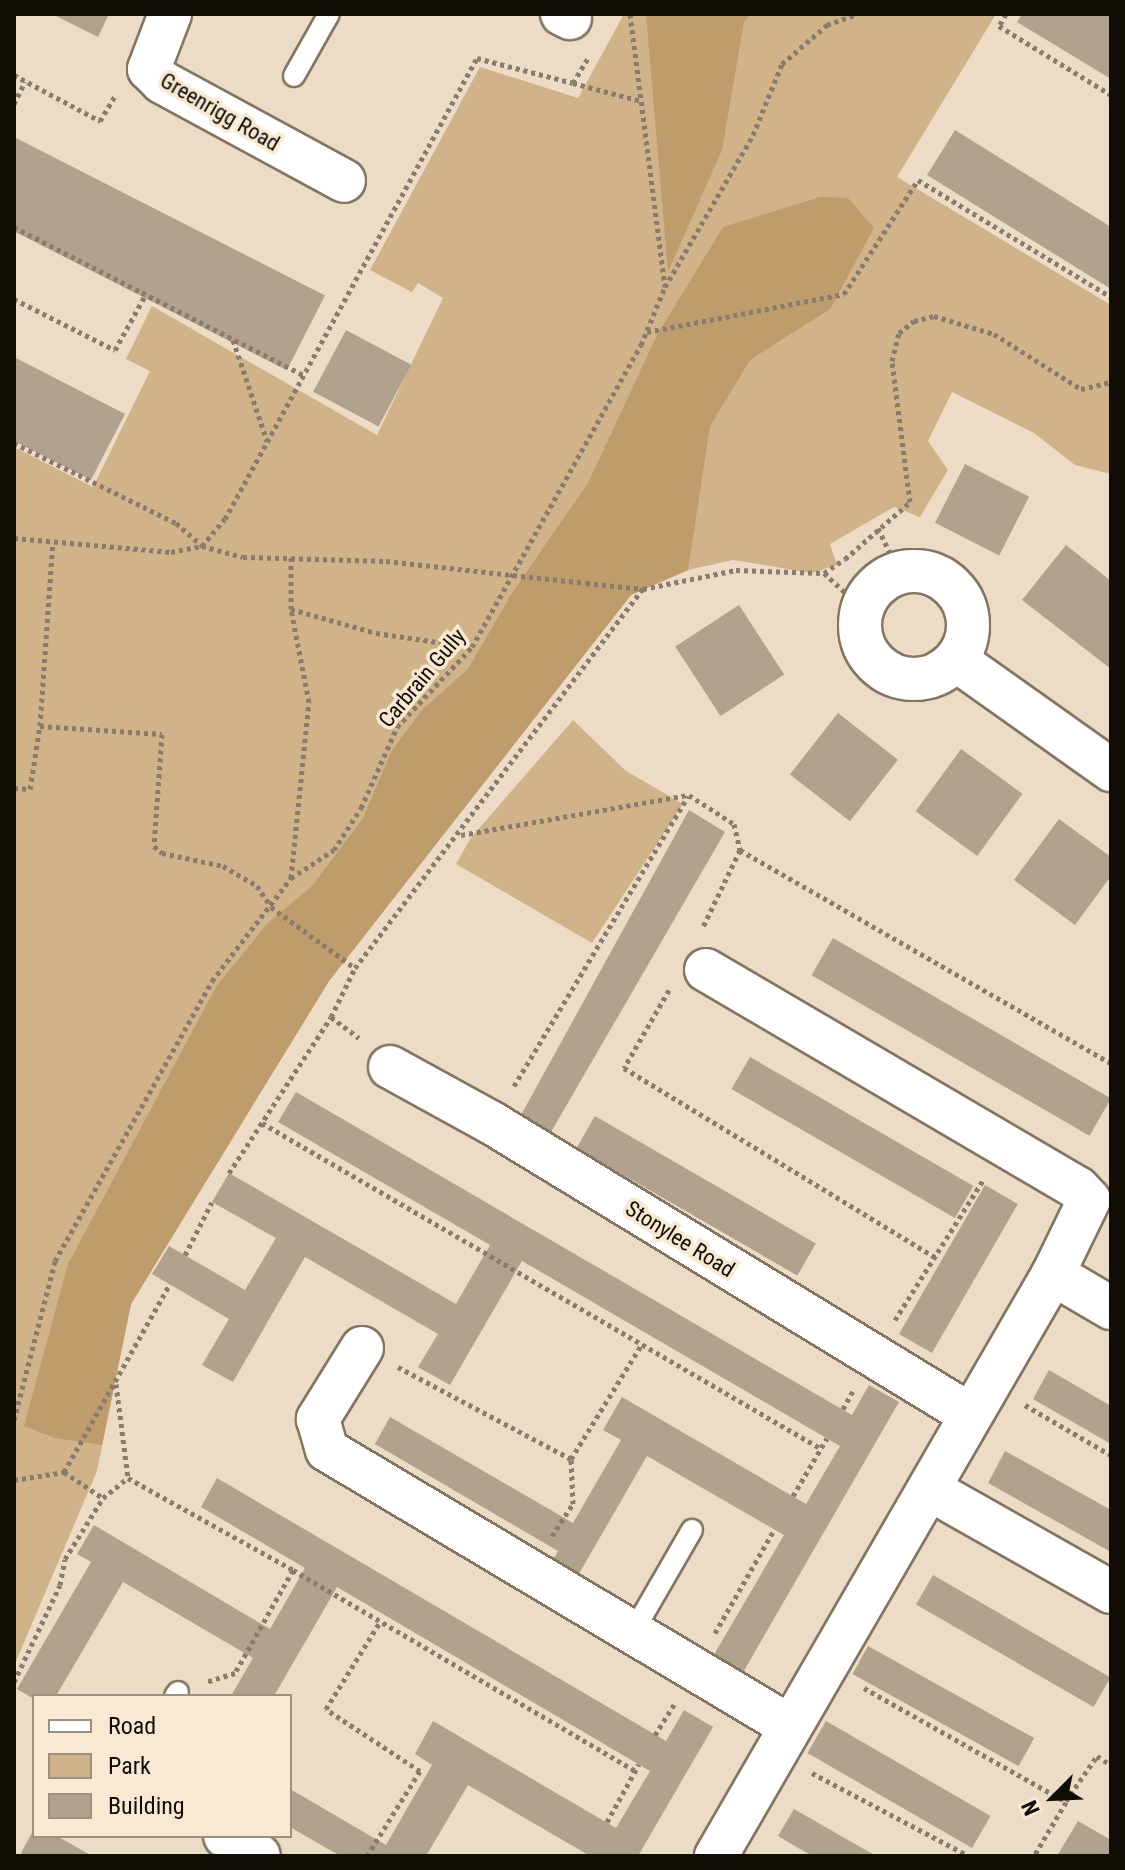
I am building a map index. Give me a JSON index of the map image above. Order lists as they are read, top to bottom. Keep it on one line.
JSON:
{"streets":{"street":["Greenrigg Road","Stonylee Road"],"path":["Carbrain Gully"]},"legend":["Road","Park","Building"],"north":"bottom left"}
